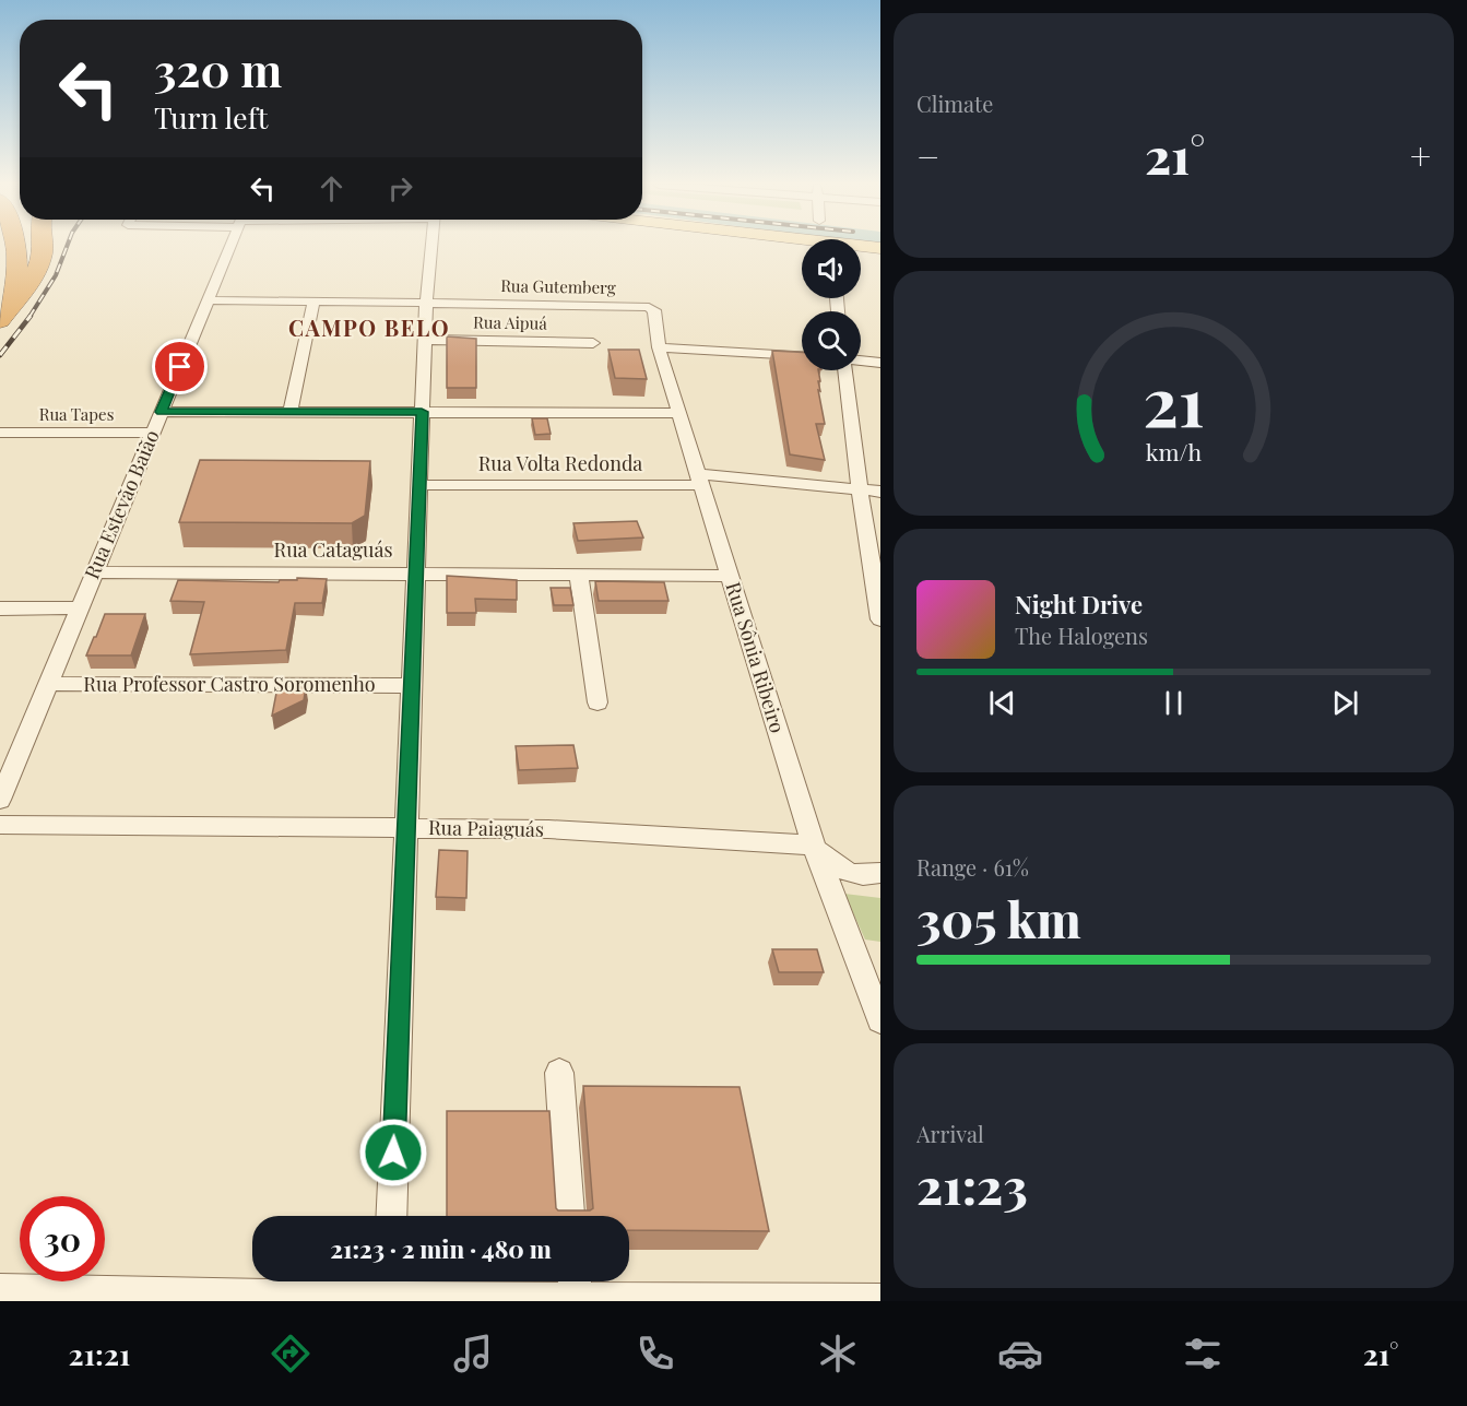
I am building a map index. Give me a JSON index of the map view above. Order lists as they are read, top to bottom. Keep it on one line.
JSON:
{"streets":{"street":["Rua Gutemberg","Rua Aipuá","Rua Tapes","Rua Volta Redonda","Rua Estevão Baião","Rua Cataguás","Rua Sônia Ribeiro","Rua Professor Castro Soromenho","Rua Paiaguás"]},"crossings":[["Rua Gutemberg","Rua Estevão Baião"],["Rua Gutemberg","Rua Sônia Ribeiro"],["Rua Tapes","Rua Estevão Baião"],["Rua Volta Redonda","Rua Sônia Ribeiro"],["Rua Estevão Baião","Rua Cataguás"],["Rua Estevão Baião","Rua Professor Castro Soromenho"],["Rua Cataguás","Rua Sônia Ribeiro"],["Rua Sônia Ribeiro","Rua Paiaguás"]],"districts":["CAMPO BELO"],"page":{"tile":["Climate",["Range · 61%","305 km"],["Arrival","21:23"]],"turn":["320 m","Turn left"],"heat":["−","21°","+"],"song":["Night Drive","The Halogens"],"limit":"30","trip":"21:23 · 2 min · 480 m","tabs":["21:21","21°"],"gauge":["21","km/h"]}}
